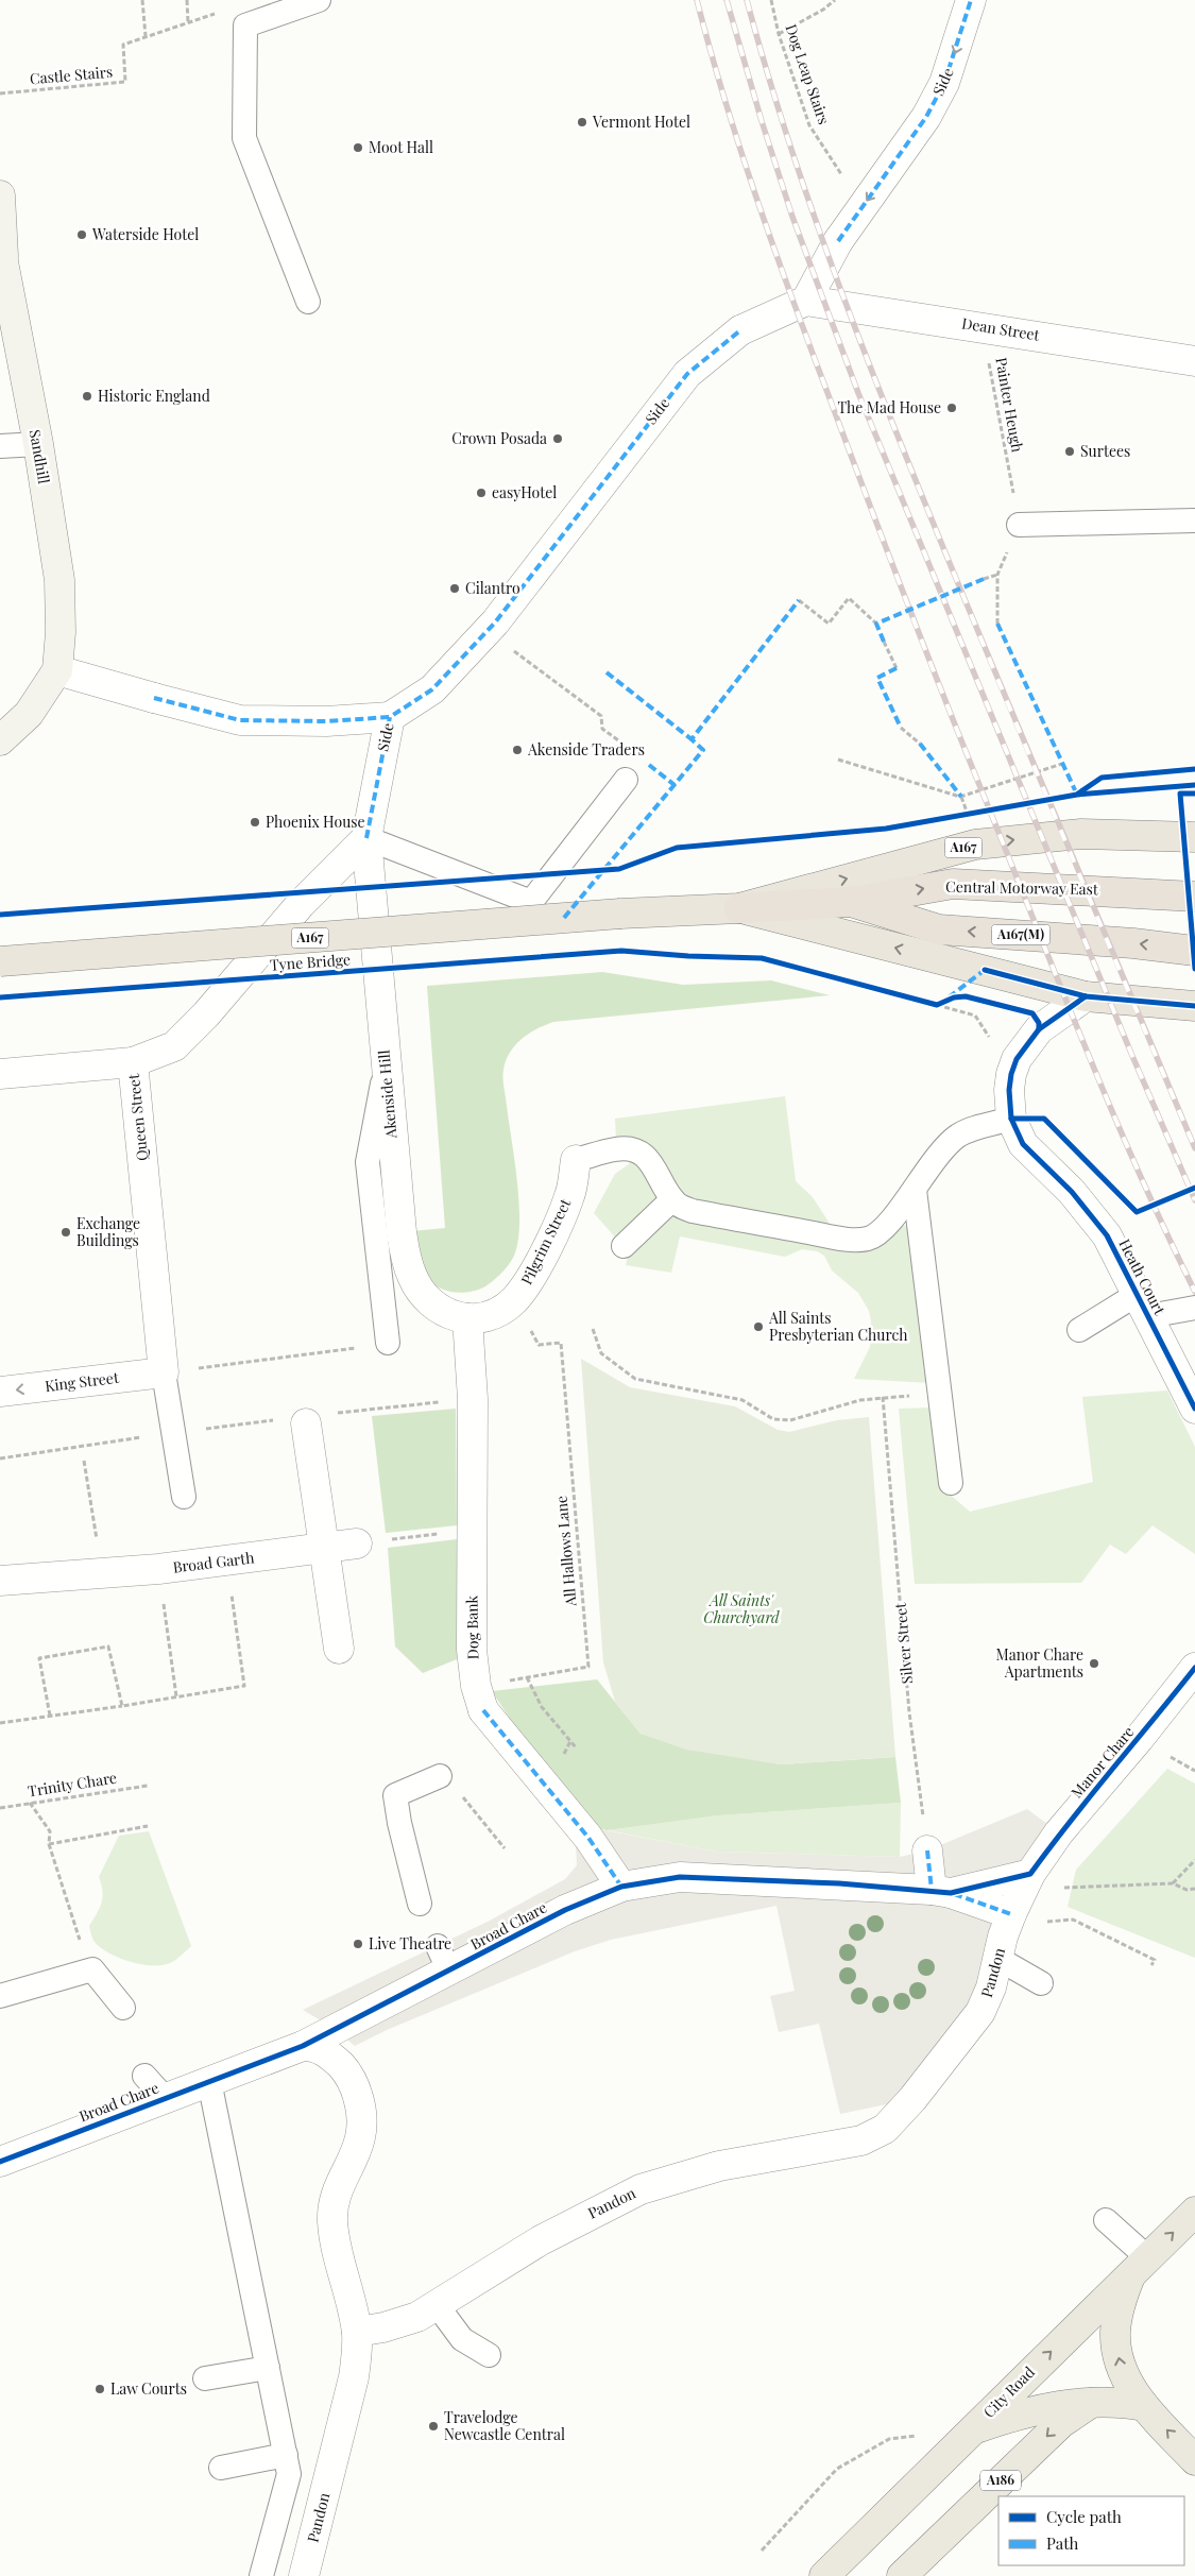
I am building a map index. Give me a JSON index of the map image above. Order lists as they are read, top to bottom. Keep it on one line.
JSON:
{"streets":{"highway":["A167","Central Motorway East","A167(M)","Tyne Bridge"],"main road":["Sandhill","City Road","A186"],"street":["Side","Dean Street","Akenside Hill","Queen Street","Pilgrim Street","Heath Court","King Street","Broad Garth","Dog Bank","Manor Chare","Broad Chare","Pandon"],"path":["Dog Leap Stairs","Castle Stairs","Painter Heugh","All Hallows Lane","Silver Street","Trinity Chare"]},"crossings":[["Dog Leap Stairs","Side"],["Side","Dean Street"],["Side","Akenside Hill"],["Side","Queen Street"],["Dean Street","Painter Heugh"],["A167","Central Motorway East"],["A167","Tyne Bridge"],["Central Motorway East","Tyne Bridge"],["Akenside Hill","Queen Street"],["Akenside Hill","Pilgrim Street"],["Akenside Hill","Dog Bank"],["Queen Street","King Street"],["Pilgrim Street","Dog Bank"],["All Hallows Lane","Dog Bank"],["Manor Chare","Broad Chare"],["Manor Chare","Pandon"],["Broad Chare","Pandon"]],"one_way":["King Street"],"parks":["All Saints' Churchyard"],"places":["Vermont Hotel","Moot Hall","Waterside Hotel","Historic England","The Mad House","Crown Posada","Surtees","easyHotel","Cilantro","Akenside Traders","Phoenix House","Exchange Buildings","All Saints Presbyterian Church","Manor Chare Apartments","Live Theatre","Law Courts","Travelodge Newcastle Central"],"legend":["Cycle path","Path"]}
